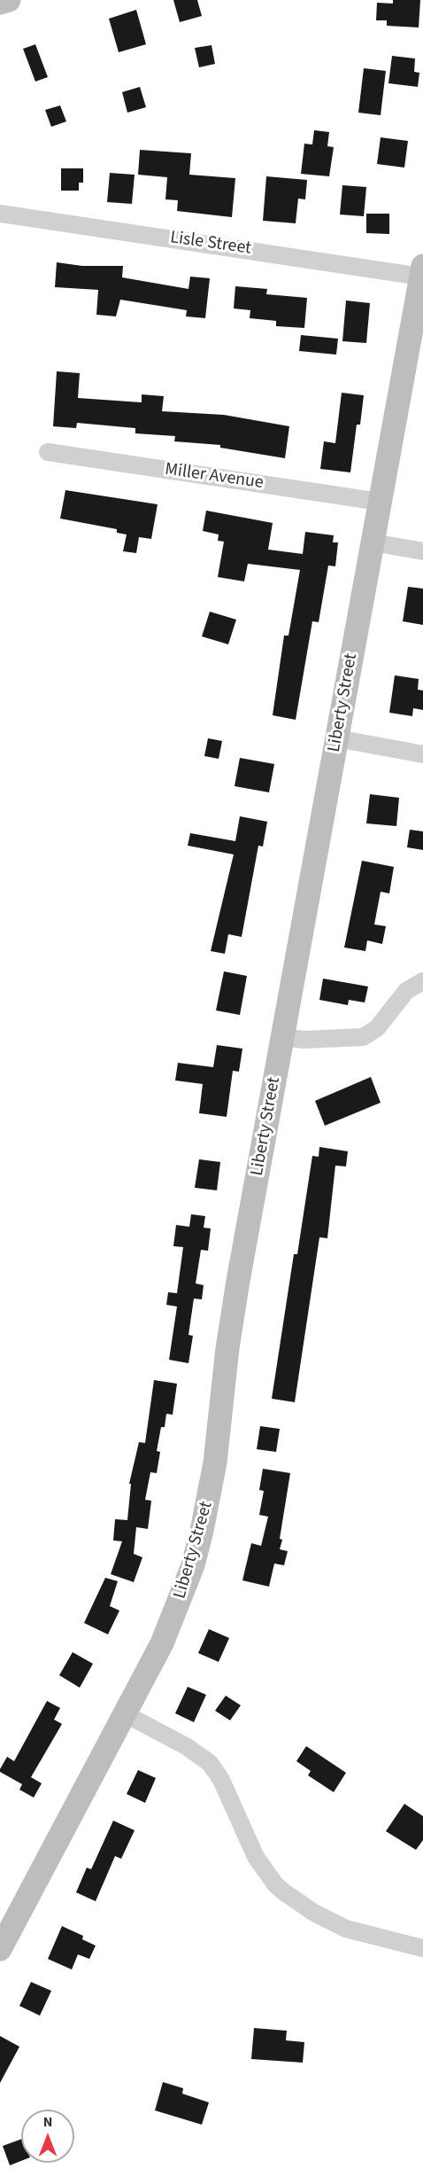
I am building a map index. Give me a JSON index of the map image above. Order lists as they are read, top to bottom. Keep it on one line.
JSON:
{"streets":{"main road":["Liberty Street"],"street":["Lisle Street","Miller Avenue"]},"crossings":[["Lisle Street","Liberty Street"],["Miller Avenue","Liberty Street"]],"north":"top"}
